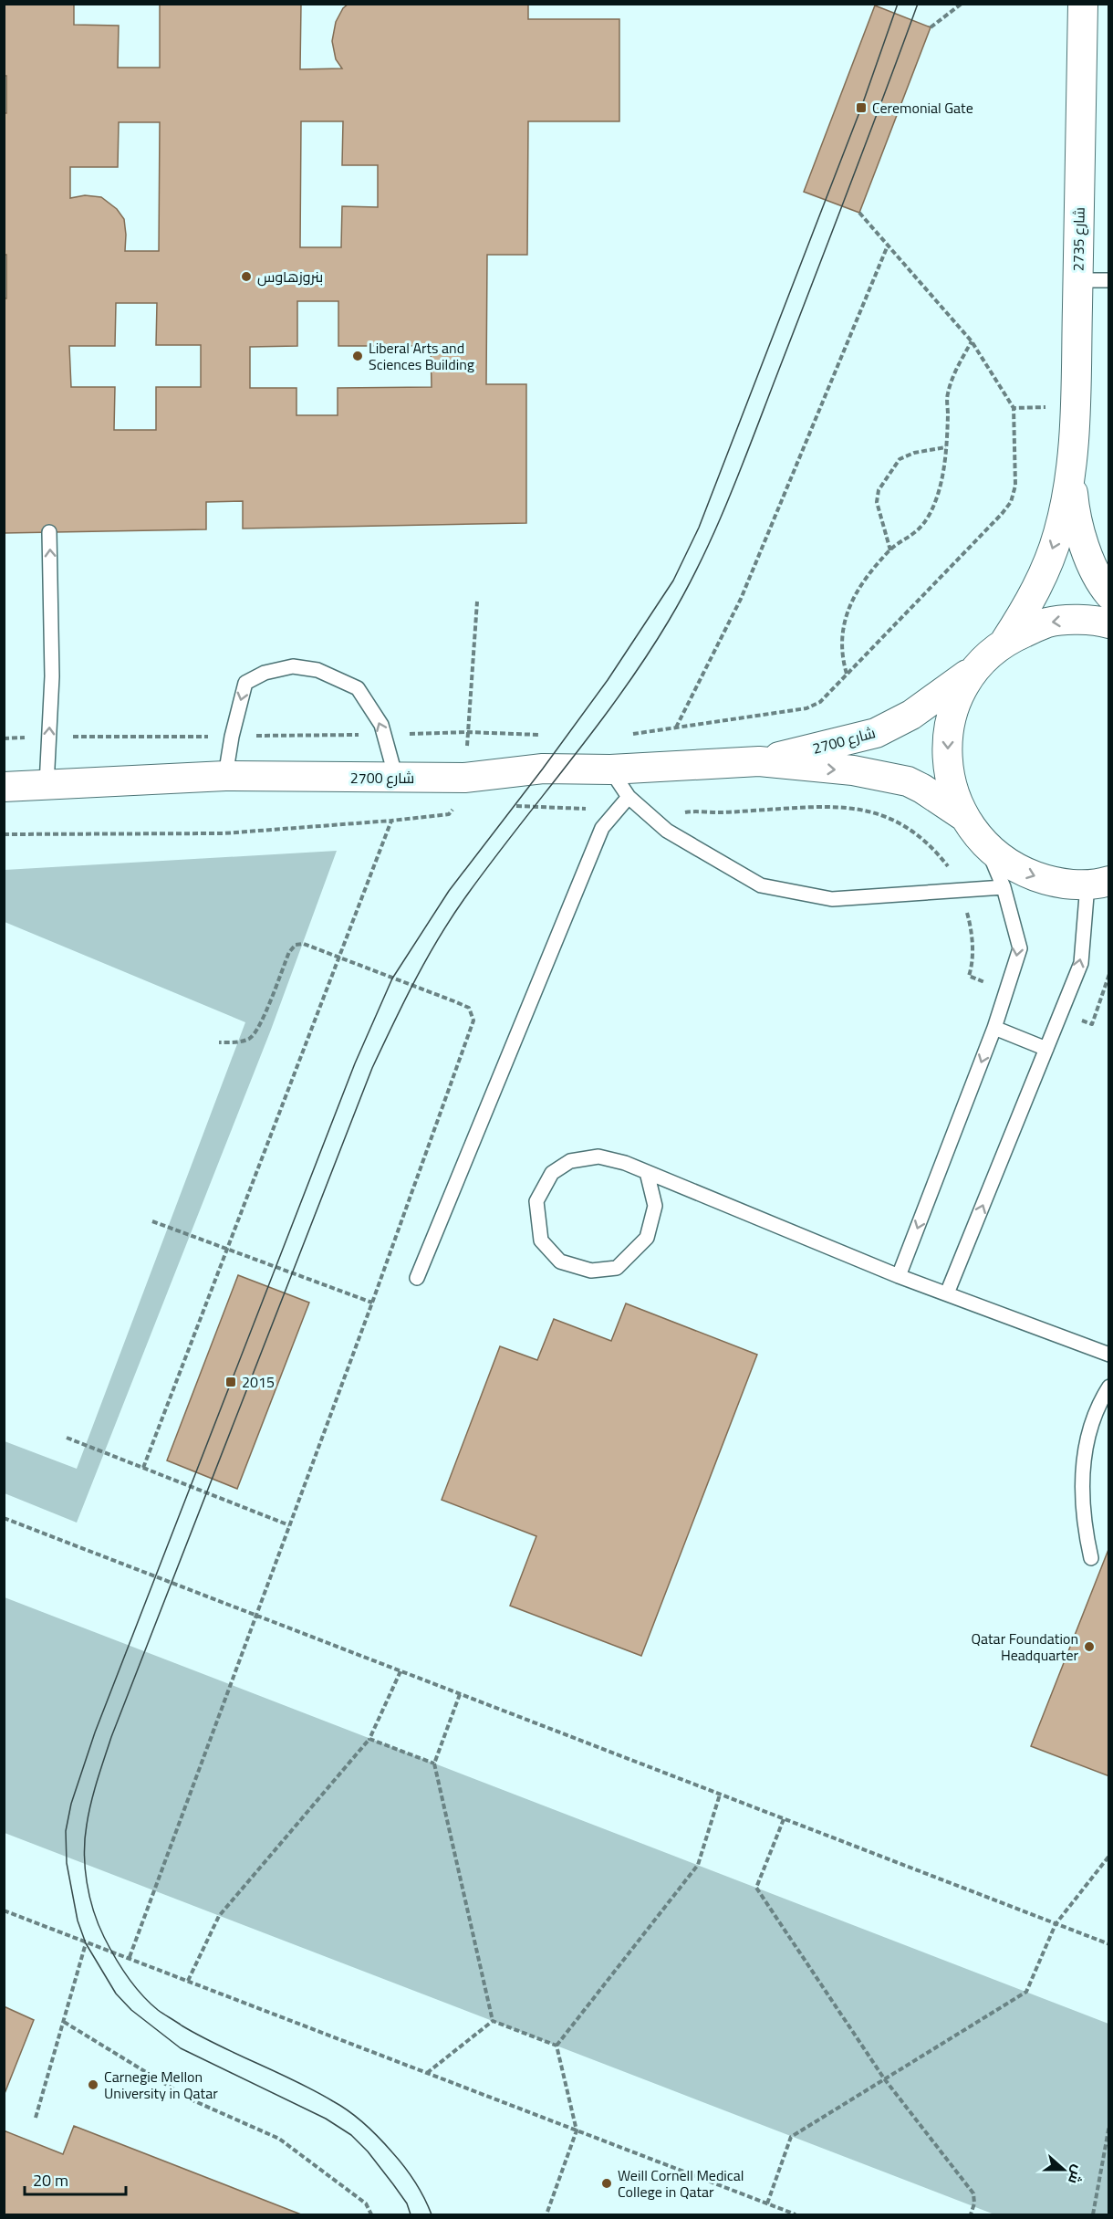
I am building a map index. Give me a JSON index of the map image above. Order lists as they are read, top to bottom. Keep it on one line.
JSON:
{"streets":{"street":["شارع 2735","شارع 2700"]},"places":{"transit":["Ceremonial Gate","2015"],"other":["بنروزهاوس","Liberal Arts and Sciences Building","Qatar Foundation Headquarter","Carnegie Mellon University in Qatar","Weill Cornell Medical College in Qatar"]},"scale_bar":"20 m","north":"right"}
